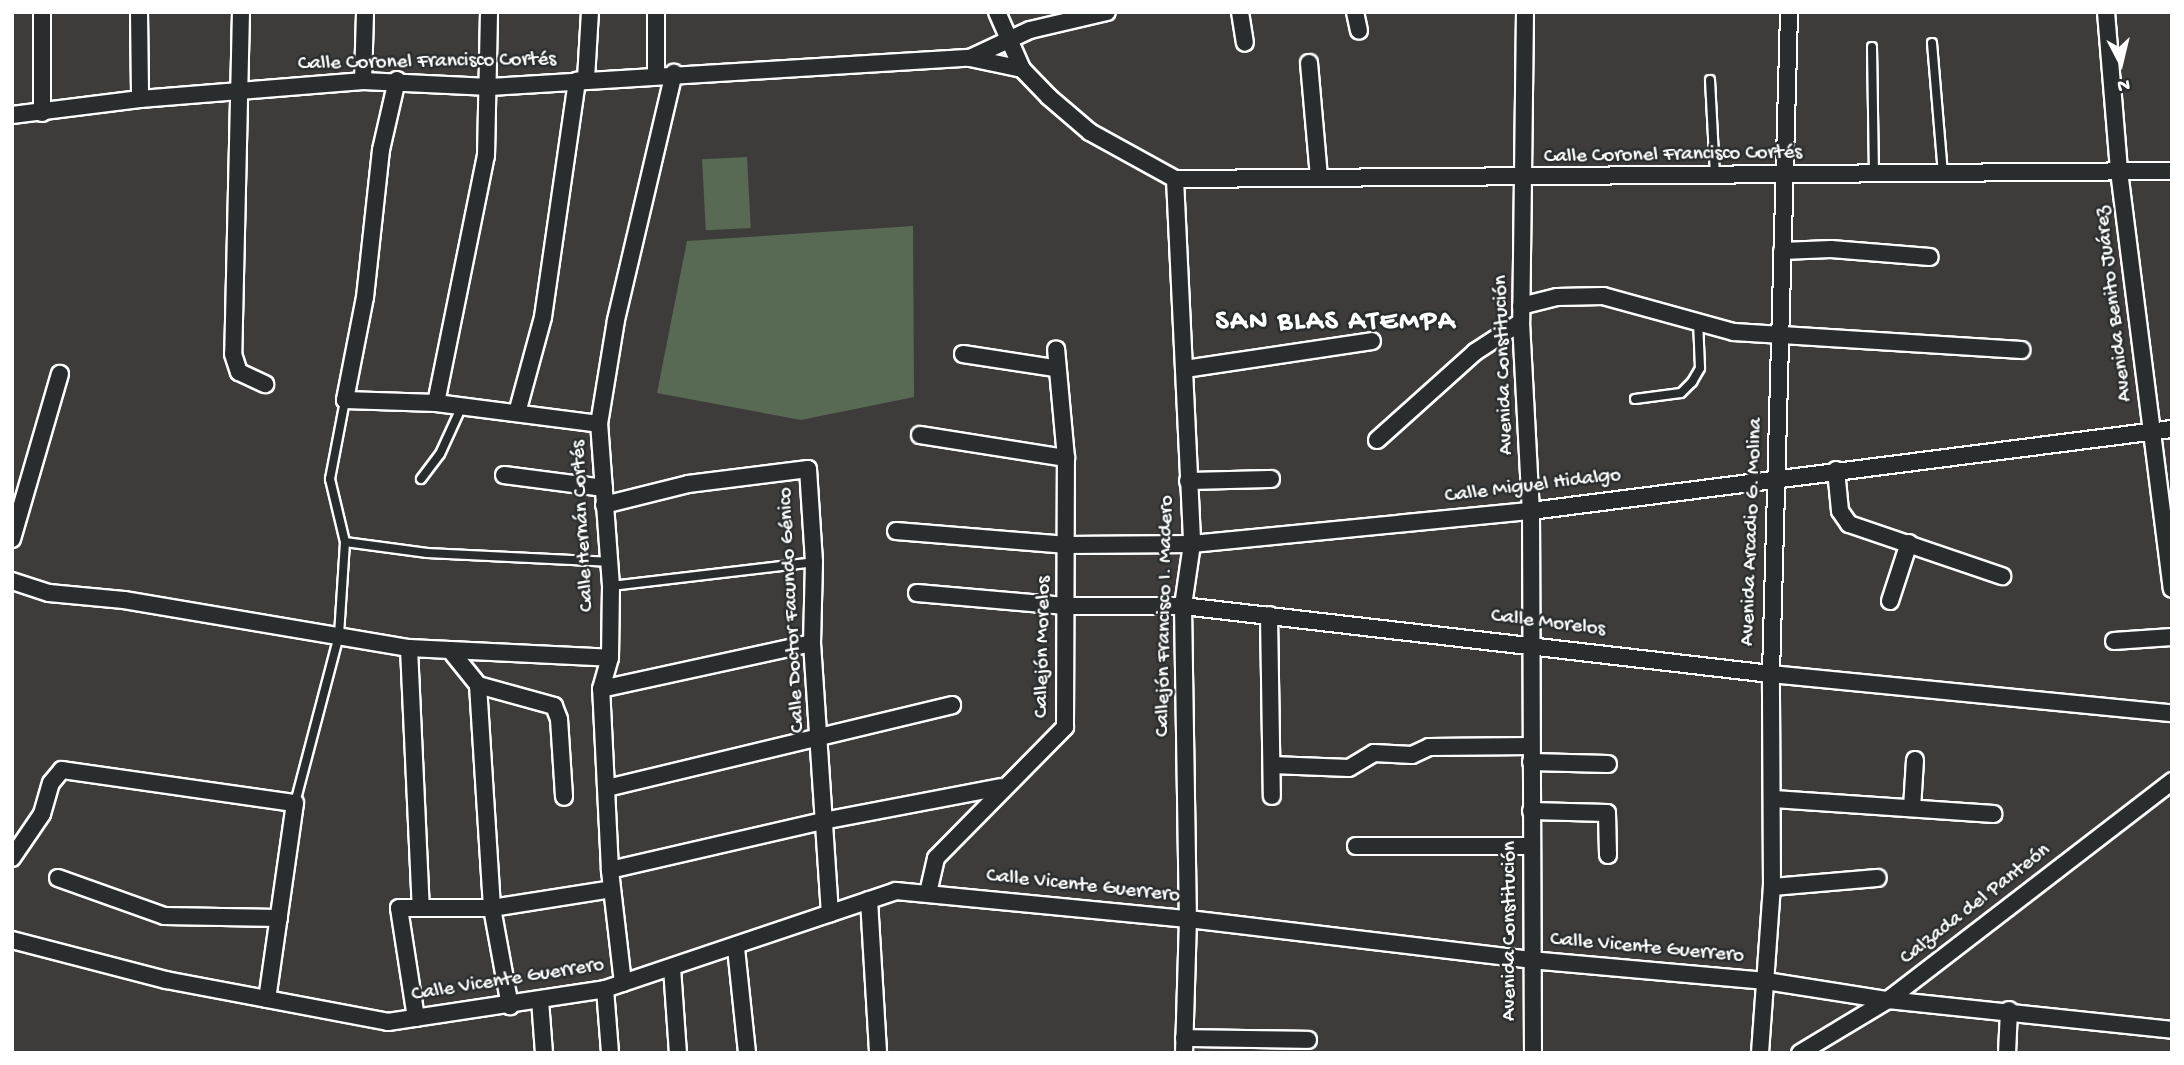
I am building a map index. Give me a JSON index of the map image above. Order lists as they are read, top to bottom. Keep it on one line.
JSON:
{"streets":{"street":["Calle Coronel Francisco Cortés","Avenida Benito Juárez","Avenida Constitución","Calle Miguel Hidalgo","Calle Hernán Cortés","Avenida Arcadio G. Molina","Calle Doctor Facundo Génico","Callejón Francisco I. Madero","Calle Morelos","Callejón Morelos","Calle Vicente Guerrero","Calzada del Panteón"]},"crossings":[["Calle Coronel Francisco Cortés","Avenida Benito Juárez"],["Calle Coronel Francisco Cortés","Avenida Constitución"],["Calle Coronel Francisco Cortés","Calle Hernán Cortés"],["Calle Coronel Francisco Cortés","Avenida Arcadio G. Molina"],["Calle Coronel Francisco Cortés","Callejón Francisco I. Madero"],["Avenida Benito Juárez","Calle Miguel Hidalgo"],["Avenida Constitución","Calle Miguel Hidalgo"],["Avenida Constitución","Calle Morelos"],["Avenida Constitución","Calle Vicente Guerrero"],["Calle Miguel Hidalgo","Avenida Arcadio G. Molina"],["Calle Miguel Hidalgo","Callejón Francisco I. Madero"],["Calle Miguel Hidalgo","Callejón Morelos"],["Calle Hernán Cortés","Calle Doctor Facundo Génico"],["Calle Hernán Cortés","Calle Vicente Guerrero"],["Avenida Arcadio G. Molina","Calle Morelos"],["Avenida Arcadio G. Molina","Calle Vicente Guerrero"],["Calle Doctor Facundo Génico","Calle Vicente Guerrero"],["Callejón Francisco I. Madero","Calle Morelos"],["Callejón Francisco I. Madero","Calle Vicente Guerrero"],["Calle Morelos","Callejón Morelos"],["Callejón Morelos","Calle Vicente Guerrero"],["Calle Vicente Guerrero","Calzada del Panteón"]],"districts":["SAN BLAS ATEMPA"],"north":"bottom"}
